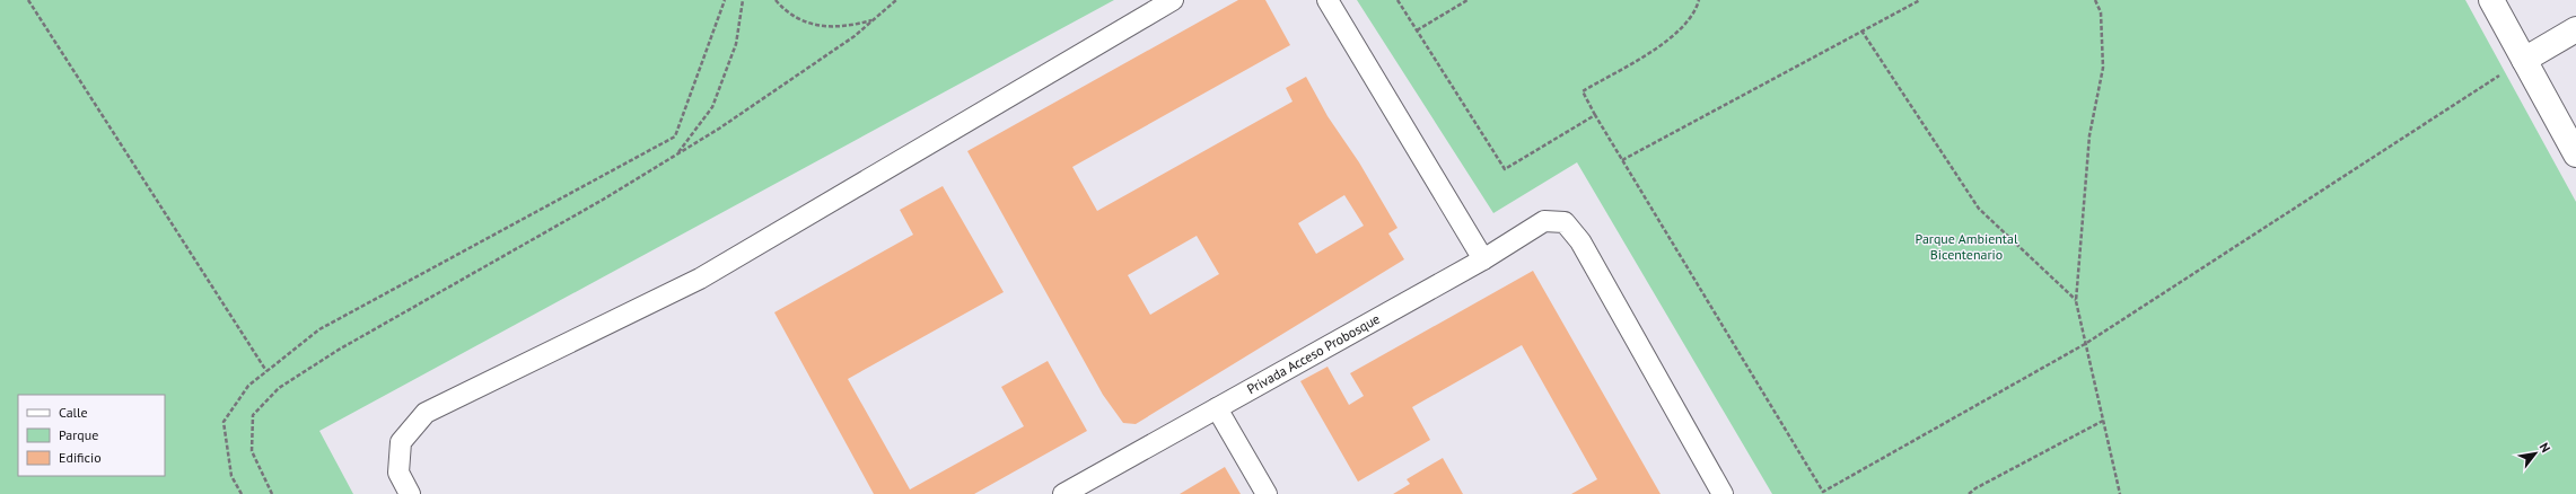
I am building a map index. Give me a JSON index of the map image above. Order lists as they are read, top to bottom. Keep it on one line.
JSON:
{"streets":{"lane":["Privada Acceso Probosque"]},"parks":["Parque Ambiental Bicentenario"],"legend":["Calle","Parque","Edificio"],"north":"top right"}
